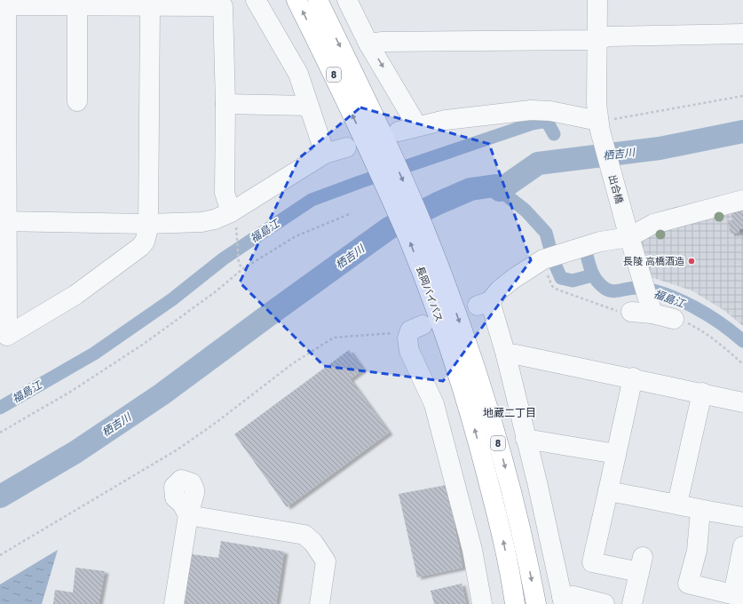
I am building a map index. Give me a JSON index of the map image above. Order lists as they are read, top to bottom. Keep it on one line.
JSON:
{"streets":{"highway":["8","長岡バイパス"],"street":["出合橋"]},"districts":["地蔵二丁目"],"water":["栖吉川","福島江"],"places":["長陵 高橋酒造"]}
